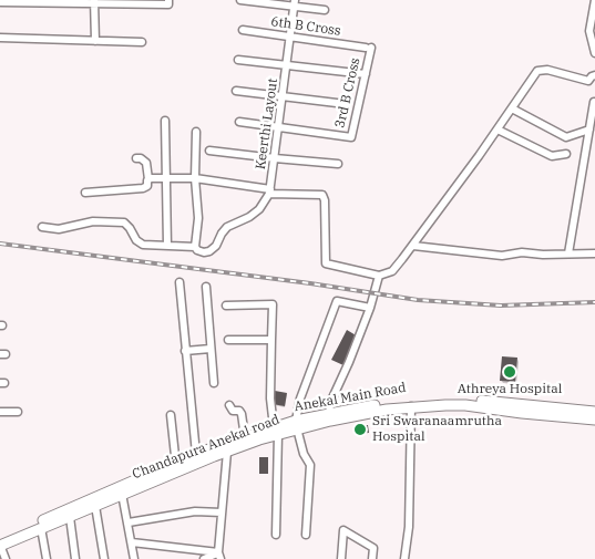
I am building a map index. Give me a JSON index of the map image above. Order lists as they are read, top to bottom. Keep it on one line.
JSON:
{"streets":{"main road":["Anekal Main Road","Chandapura Anekal road"],"street":["6th B Cross","3rd B Cross","Keerthi Layout"]},"crossings":[["6th B Cross","3rd B Cross"],["6th B Cross","Keerthi Layout"],["3rd B Cross","Keerthi Layout"],["Anekal Main Road","Chandapura Anekal road"]],"places":["Athreya Hospital","Sri Swaranaamrutha Hospital"]}
